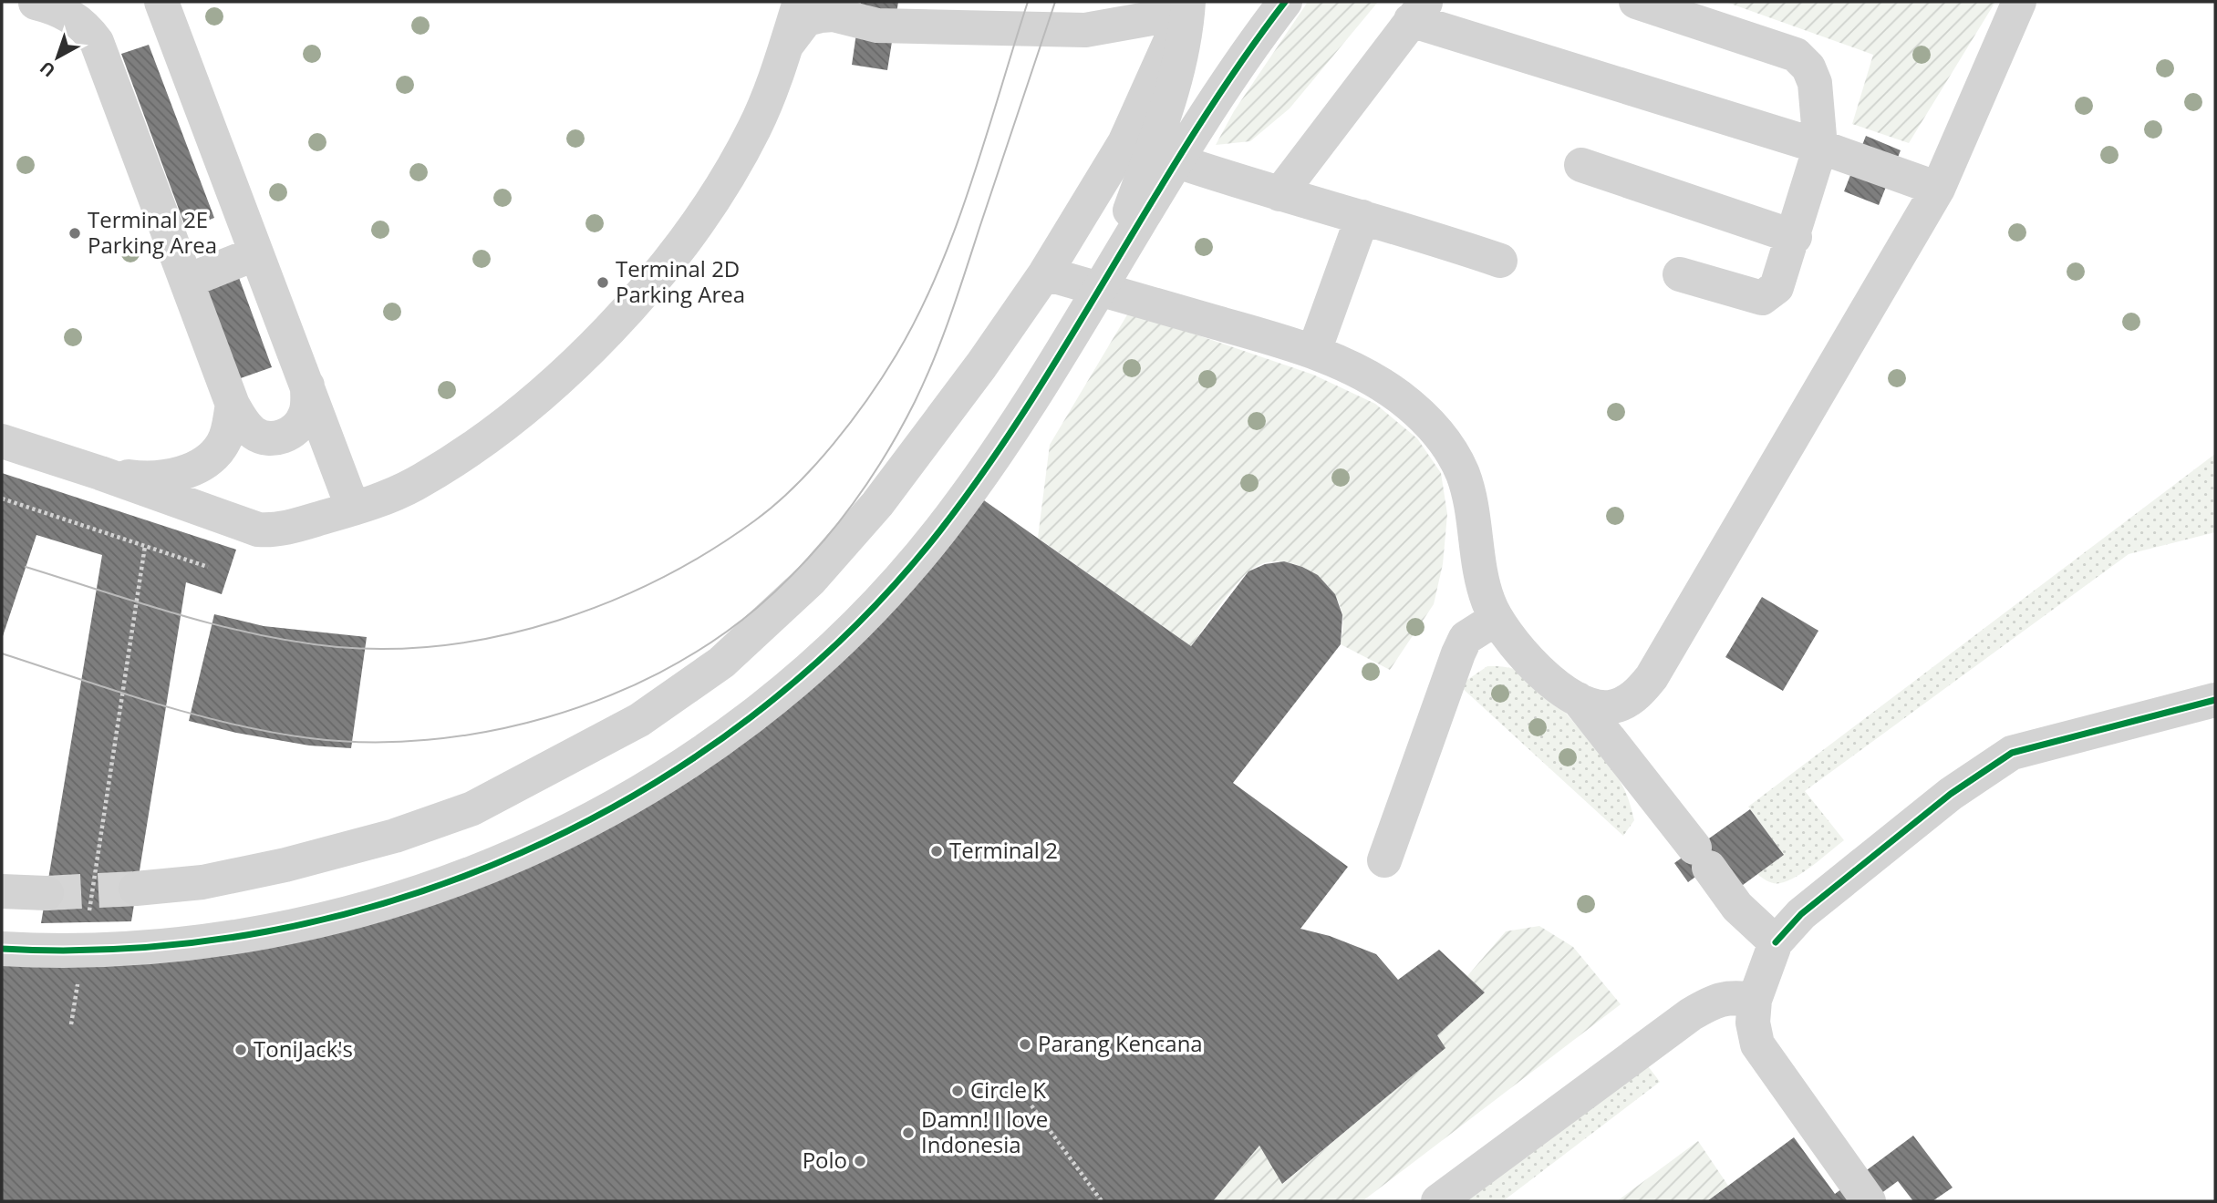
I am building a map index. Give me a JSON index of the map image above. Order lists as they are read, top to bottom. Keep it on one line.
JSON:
{"places":["Terminal 2E Parking Area","Terminal 2D Parking Area","Terminal 2","Parang Kencana","ToniJack's","Circle K","Damn! I love Indonesia","Polo"],"north":"bottom left"}
